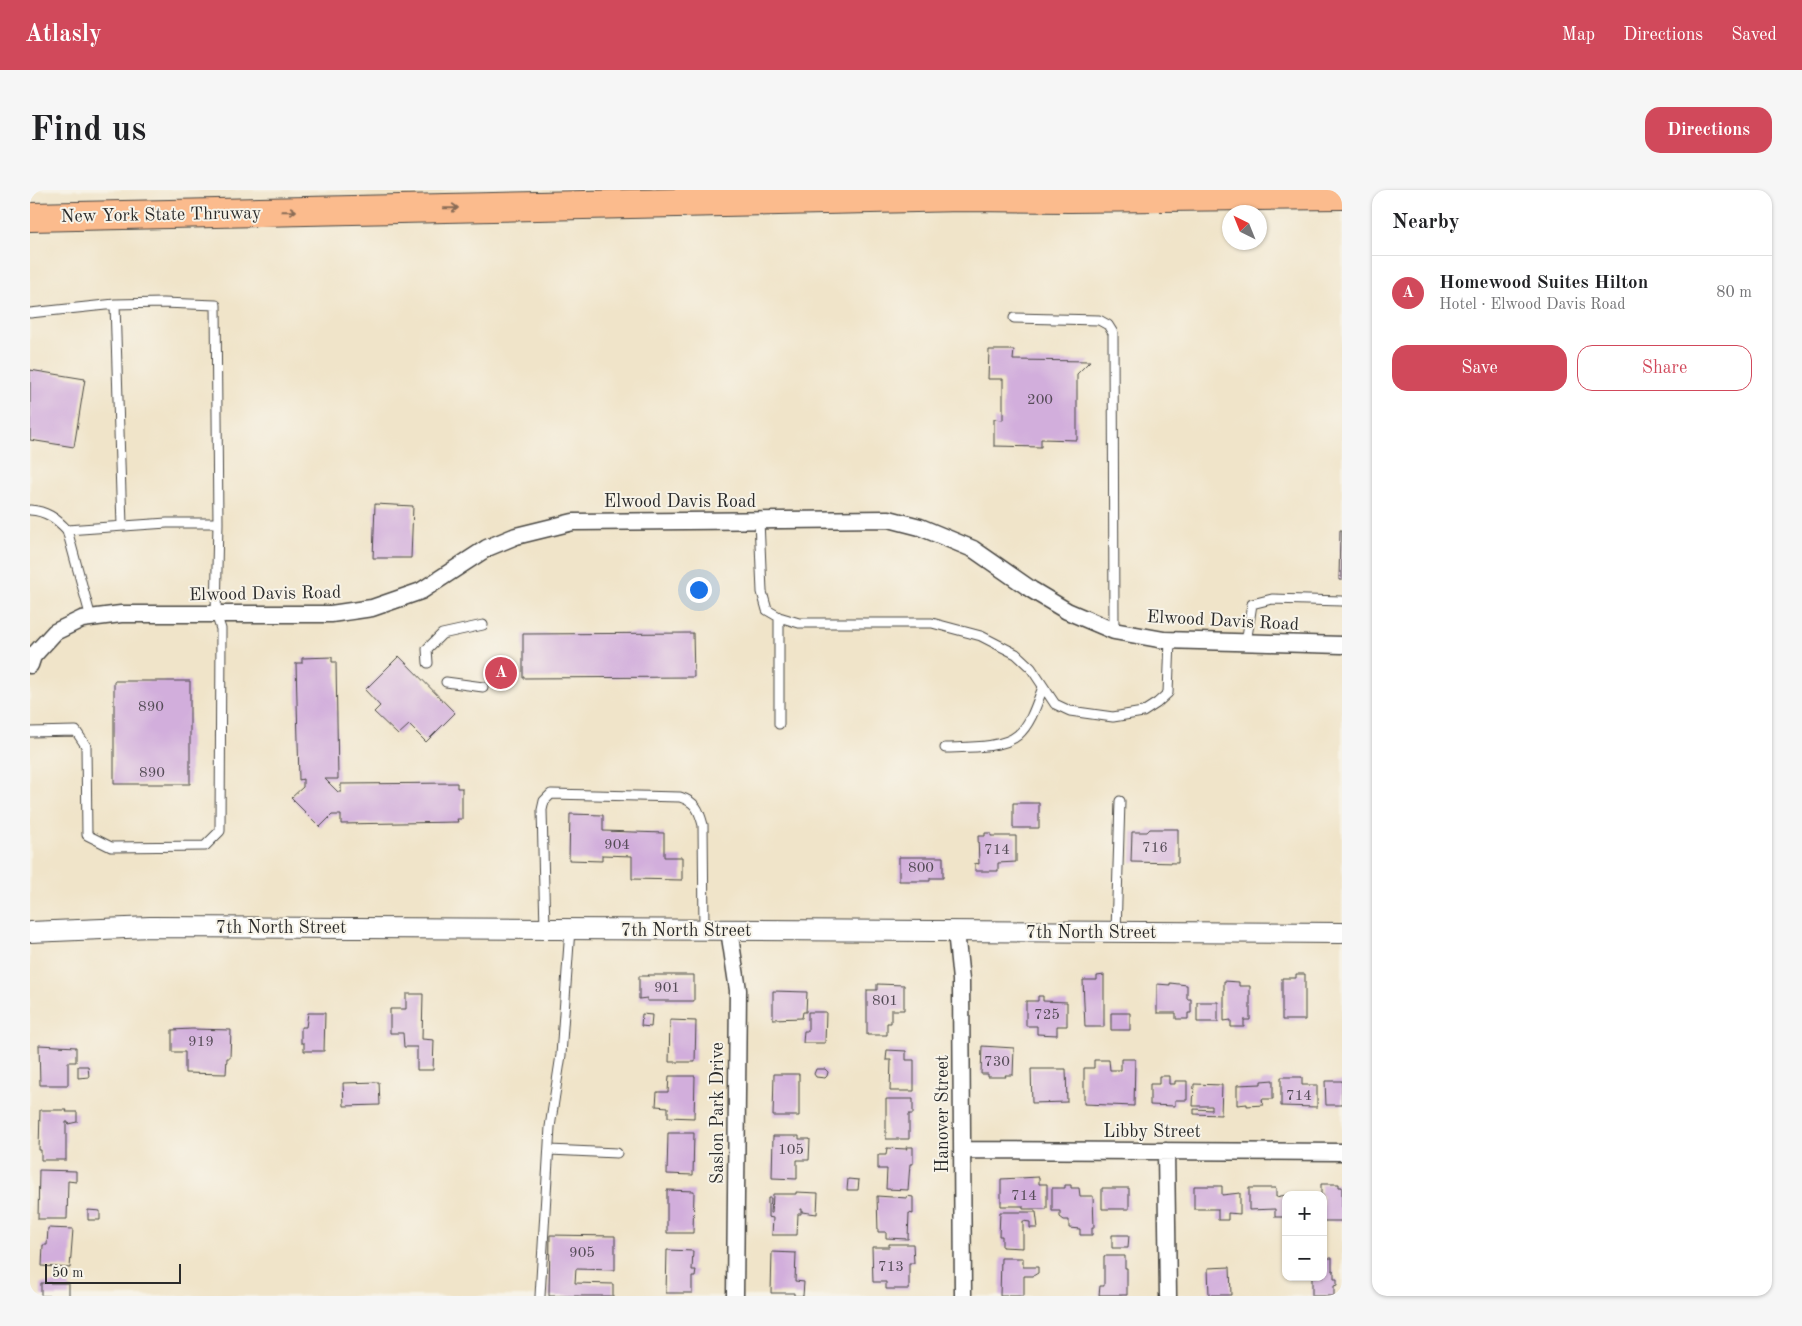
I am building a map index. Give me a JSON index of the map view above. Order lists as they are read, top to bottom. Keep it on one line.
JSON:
{"streets":{"highway":["New York State Thruway"],"street":["Elwood Davis Road","7th North Street","Saslon Park Drive","Hanover Street","Libby Street"]},"crossings":[["7th North Street","Saslon Park Drive"],["7th North Street","Hanover Street"],["Hanover Street","Libby Street"]],"one_way":["New York State Thruway"],"house_numbers":["200","890","890","904","716","714","800","901","801","725","919","730","714","105","714","905","713"],"scale_bar":"50 m","north":"top left","page":{"header":"Atlasly","nav":["Map","Directions","Saved"],"buttons":["Directions",["Save","Share"]],"title":"Find us","heading":"Nearby","list":[{"mark":"A","name":"Homewood Suites Hilton","note":"Hotel · Elwood Davis Road","value":"80 m"}],"pins":"A","map_buttons":["+","−"],"scale":"50 m"}}
